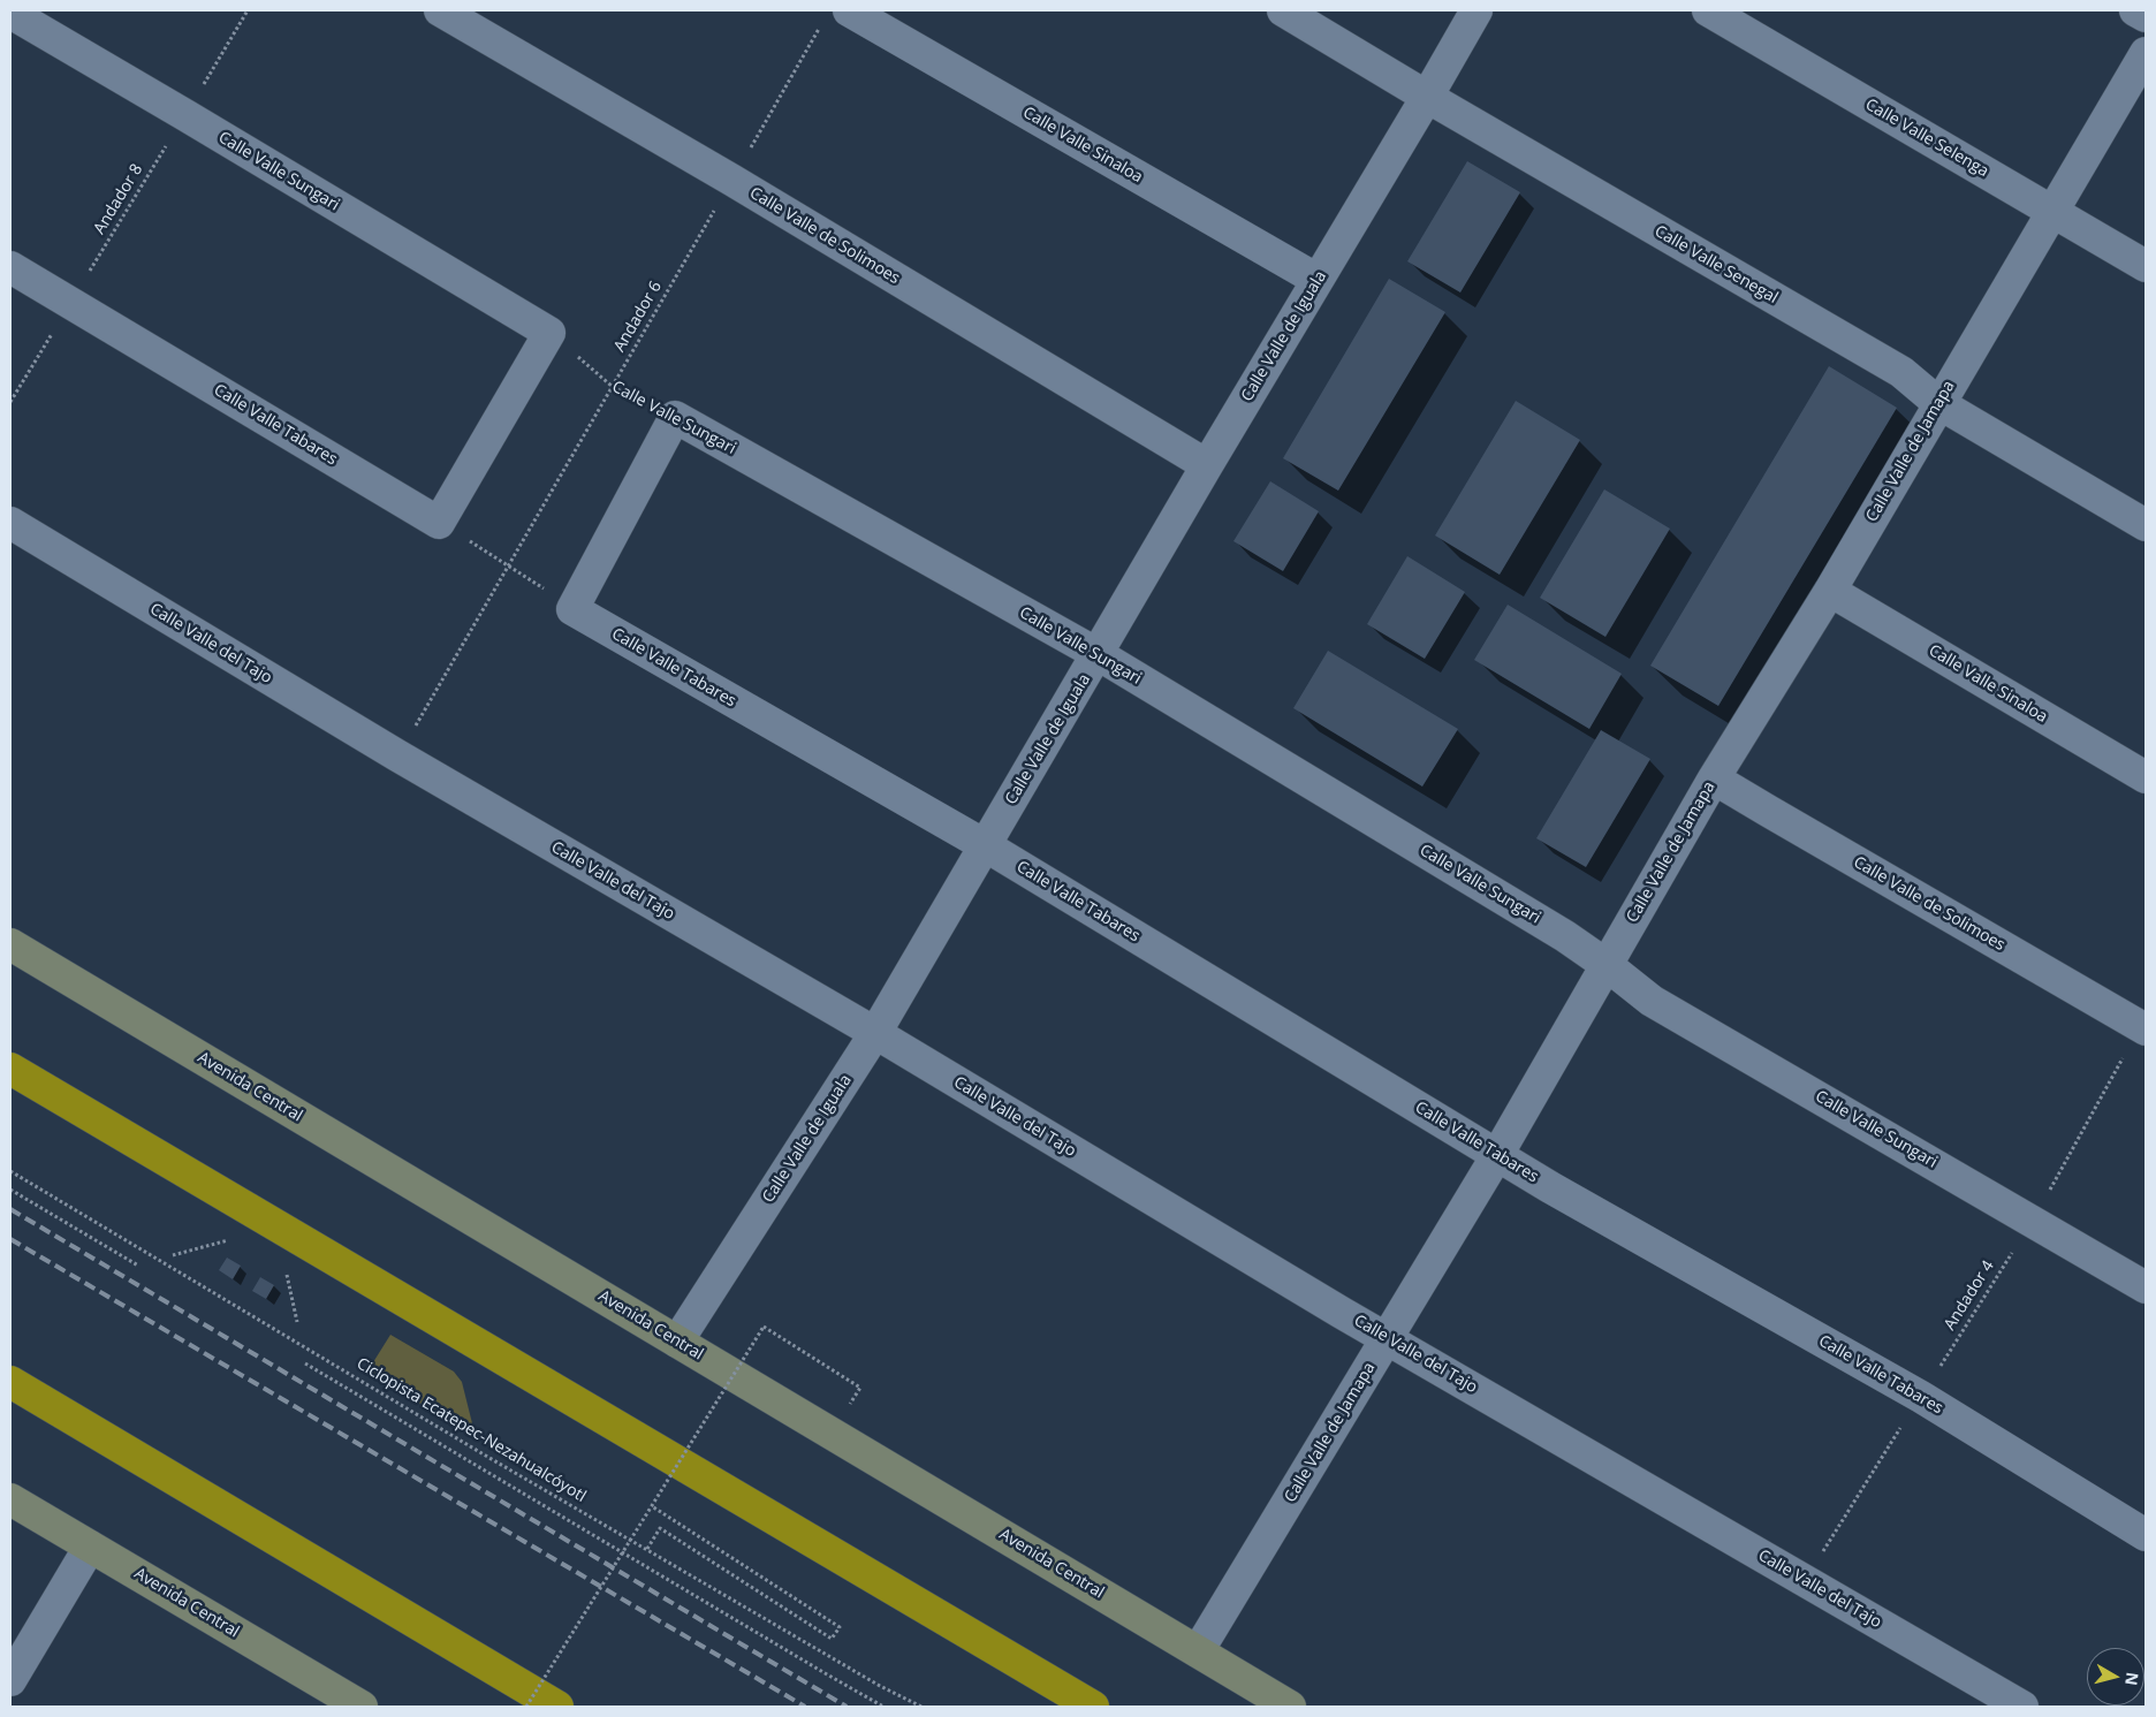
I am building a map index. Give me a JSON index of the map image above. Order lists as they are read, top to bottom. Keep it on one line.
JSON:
{"streets":{"main road":["Avenida Central"],"street":["Calle Valle Selenga","Calle Valle Sinaloa","Calle Valle Sungari","Calle Valle de Solimoes","Calle Valle Senegal","Calle Valle de Iguala","Calle Valle Tabares","Calle Valle de Jamapa","Calle Valle del Tajo"],"path":["Andador 8","Andador 6","Andador 4","Ciclopista Ecatepec-Nezahualcóyotl"]},"crossings":[["Calle Valle Selenga","Calle Valle de Jamapa"],["Calle Valle Sinaloa","Andador 6"],["Calle Valle Sinaloa","Calle Valle de Iguala"],["Calle Valle Sinaloa","Calle Valle de Jamapa"],["Calle Valle Sungari","Andador 8"],["Calle Valle Sungari","Andador 6"],["Calle Valle Sungari","Calle Valle de Iguala"],["Calle Valle Sungari","Calle Valle de Jamapa"],["Calle Valle Sungari","Andador 4"],["Andador 8","Calle Valle Tabares"],["Calle Valle de Solimoes","Andador 6"],["Calle Valle de Solimoes","Calle Valle de Iguala"],["Calle Valle de Solimoes","Calle Valle de Jamapa"],["Calle Valle de Solimoes","Andador 4"],["Calle Valle Senegal","Calle Valle de Iguala"],["Calle Valle Senegal","Calle Valle de Jamapa"],["Andador 6","Calle Valle del Tajo"],["Calle Valle de Iguala","Calle Valle Tabares"],["Calle Valle de Iguala","Calle Valle del Tajo"],["Calle Valle de Iguala","Avenida Central"],["Calle Valle Tabares","Calle Valle de Jamapa"],["Calle Valle Tabares","Andador 4"],["Calle Valle de Jamapa","Calle Valle del Tajo"],["Calle Valle de Jamapa","Avenida Central"],["Calle Valle del Tajo","Andador 4"]],"north":"right"}
